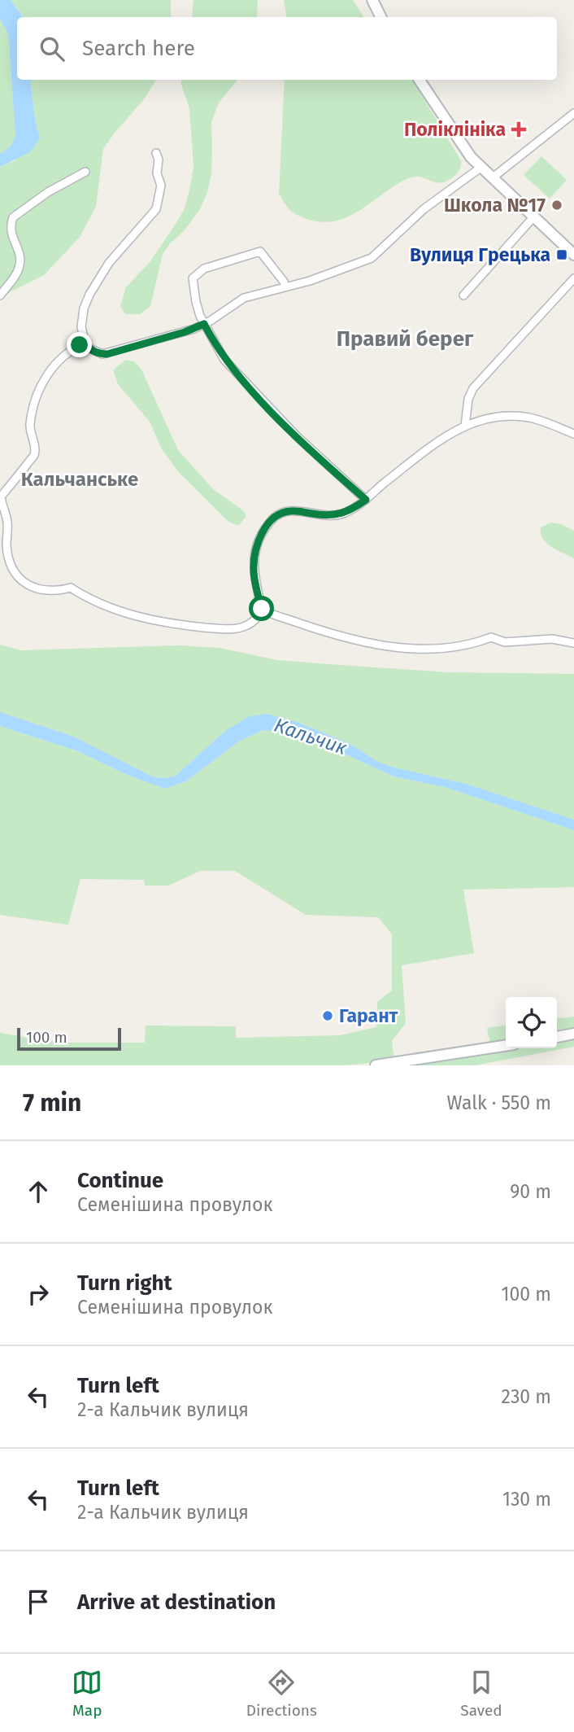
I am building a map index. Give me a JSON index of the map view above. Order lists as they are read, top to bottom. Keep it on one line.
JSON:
{"districts":["Правий берег","Кальчанське"],"water":["Кальчик"],"places":{"health":["Поліклініка"],"other":["Школа №17","Гарант"],"transit":["Вулиця Грецька"]},"scale_bar":"100 m","page":{"search":"Search here","scale":"100 m","heading":["7 min","Walk · 550 m"],"list":[["Continue","Семенішина провулок","90 m"],["Turn right","Семенішина провулок","100 m"],["Turn left","2-а Кальчик вулиця","230 m"],["Turn left","2-а Кальчик вулиця","130 m"],"Arrive at destination"],"nav":["Map","Directions","Saved"]}}
